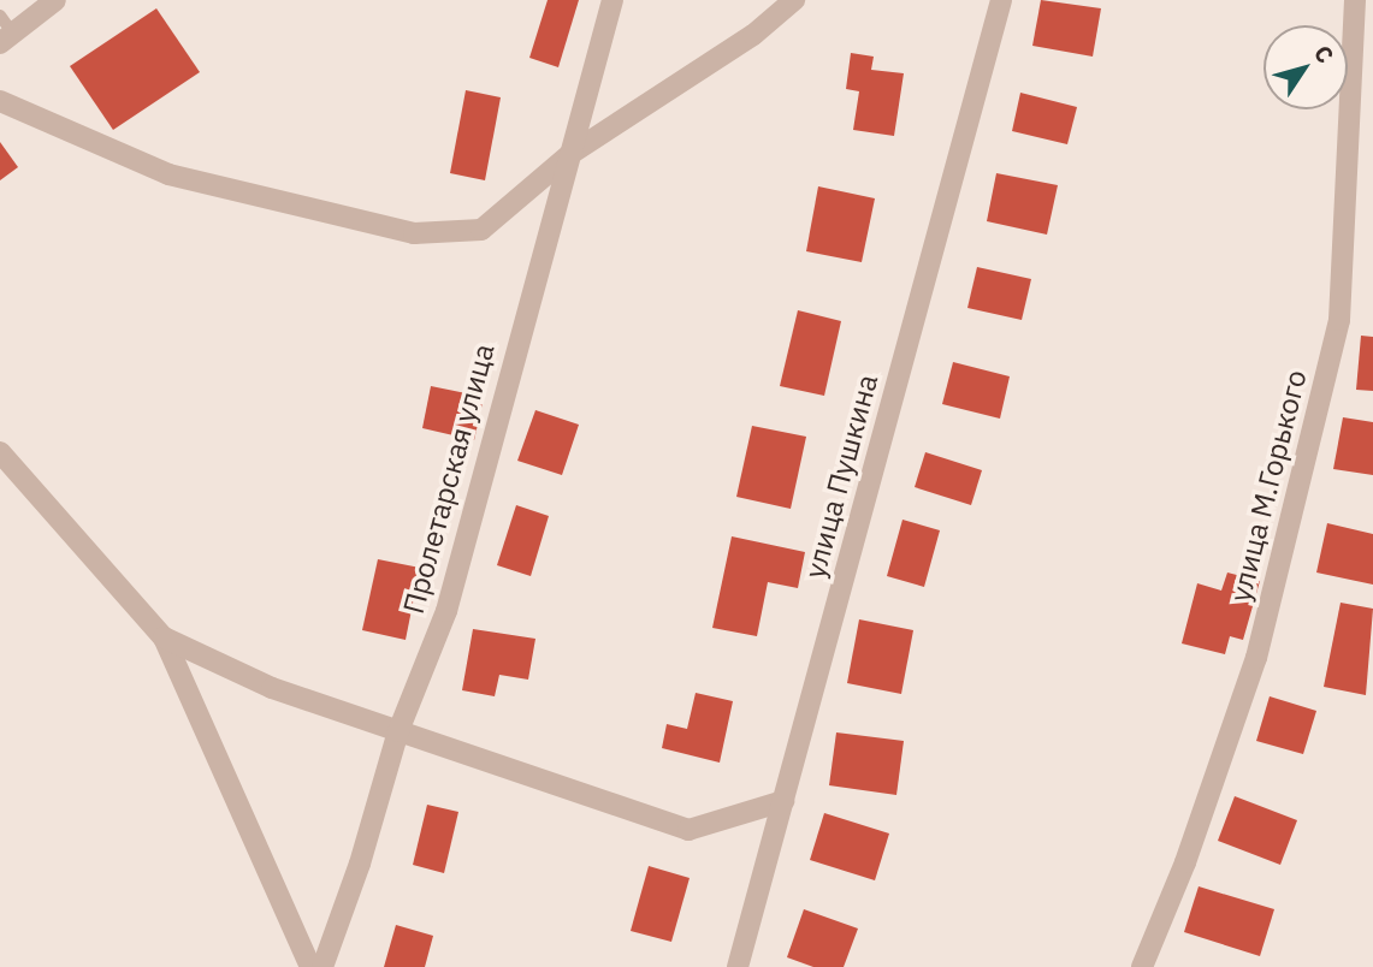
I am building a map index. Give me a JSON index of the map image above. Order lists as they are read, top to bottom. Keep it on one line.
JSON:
{"streets":{"street":["улица Пушкина","Пролетарская улица","улица М.Горького"]},"north":"top right"}
